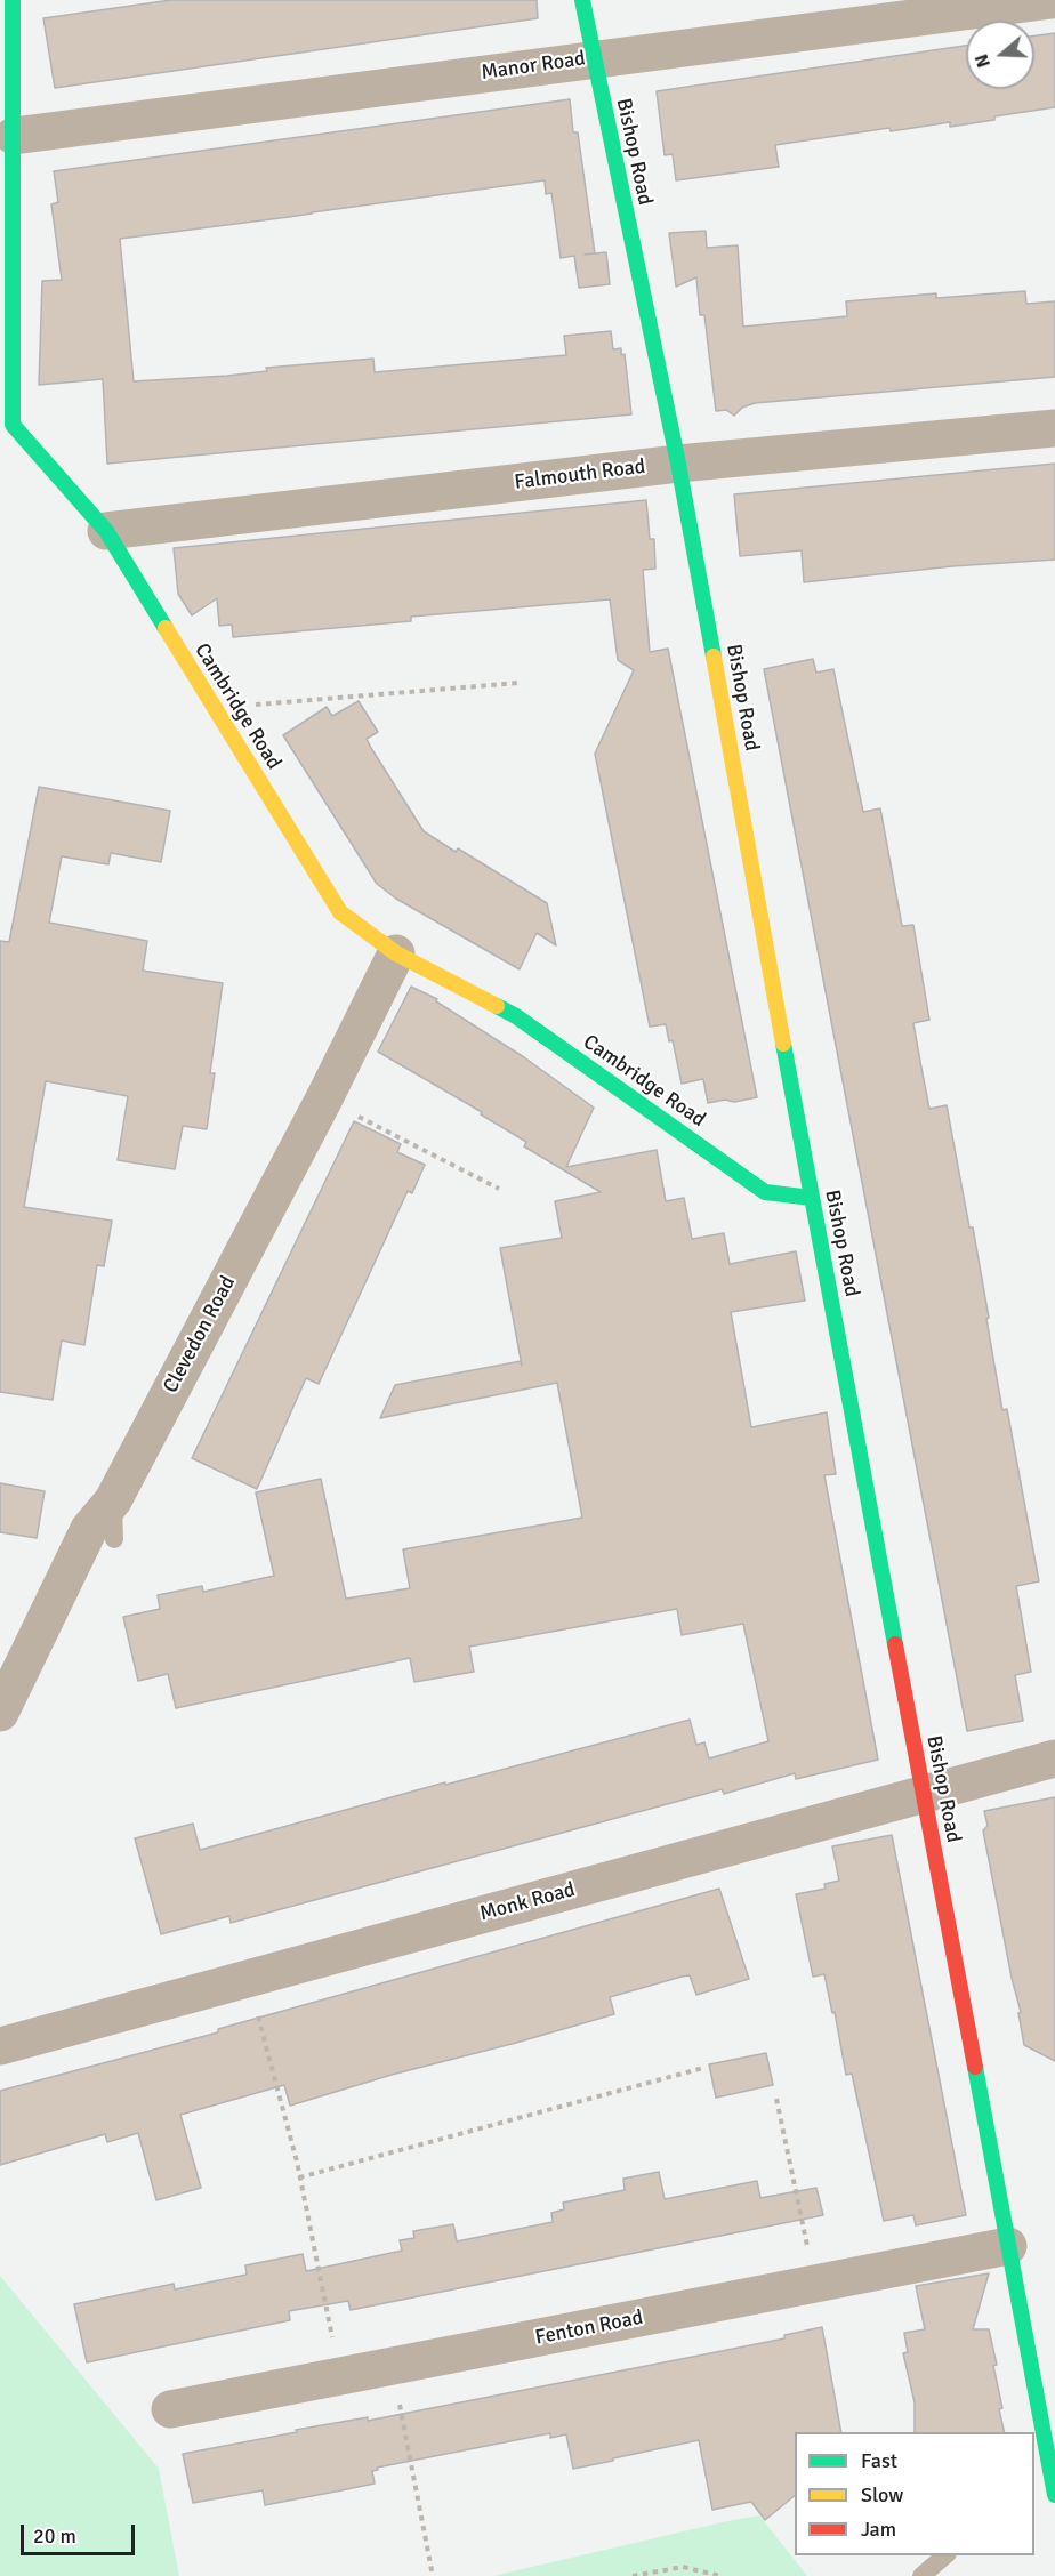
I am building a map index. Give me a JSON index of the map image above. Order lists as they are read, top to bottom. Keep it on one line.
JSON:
{"streets":{"street":["Manor Road","Bishop Road","Falmouth Road","Cambridge Road","Clevedon Road","Monk Road","Fenton Road"]},"crossings":[["Manor Road","Bishop Road"],["Manor Road","Cambridge Road"],["Bishop Road","Falmouth Road"],["Bishop Road","Cambridge Road"],["Bishop Road","Monk Road"],["Bishop Road","Fenton Road"],["Falmouth Road","Cambridge Road"],["Cambridge Road","Clevedon Road"]],"legend":["Fast","Slow","Jam"],"scale_bar":"20 m","north":"left"}
